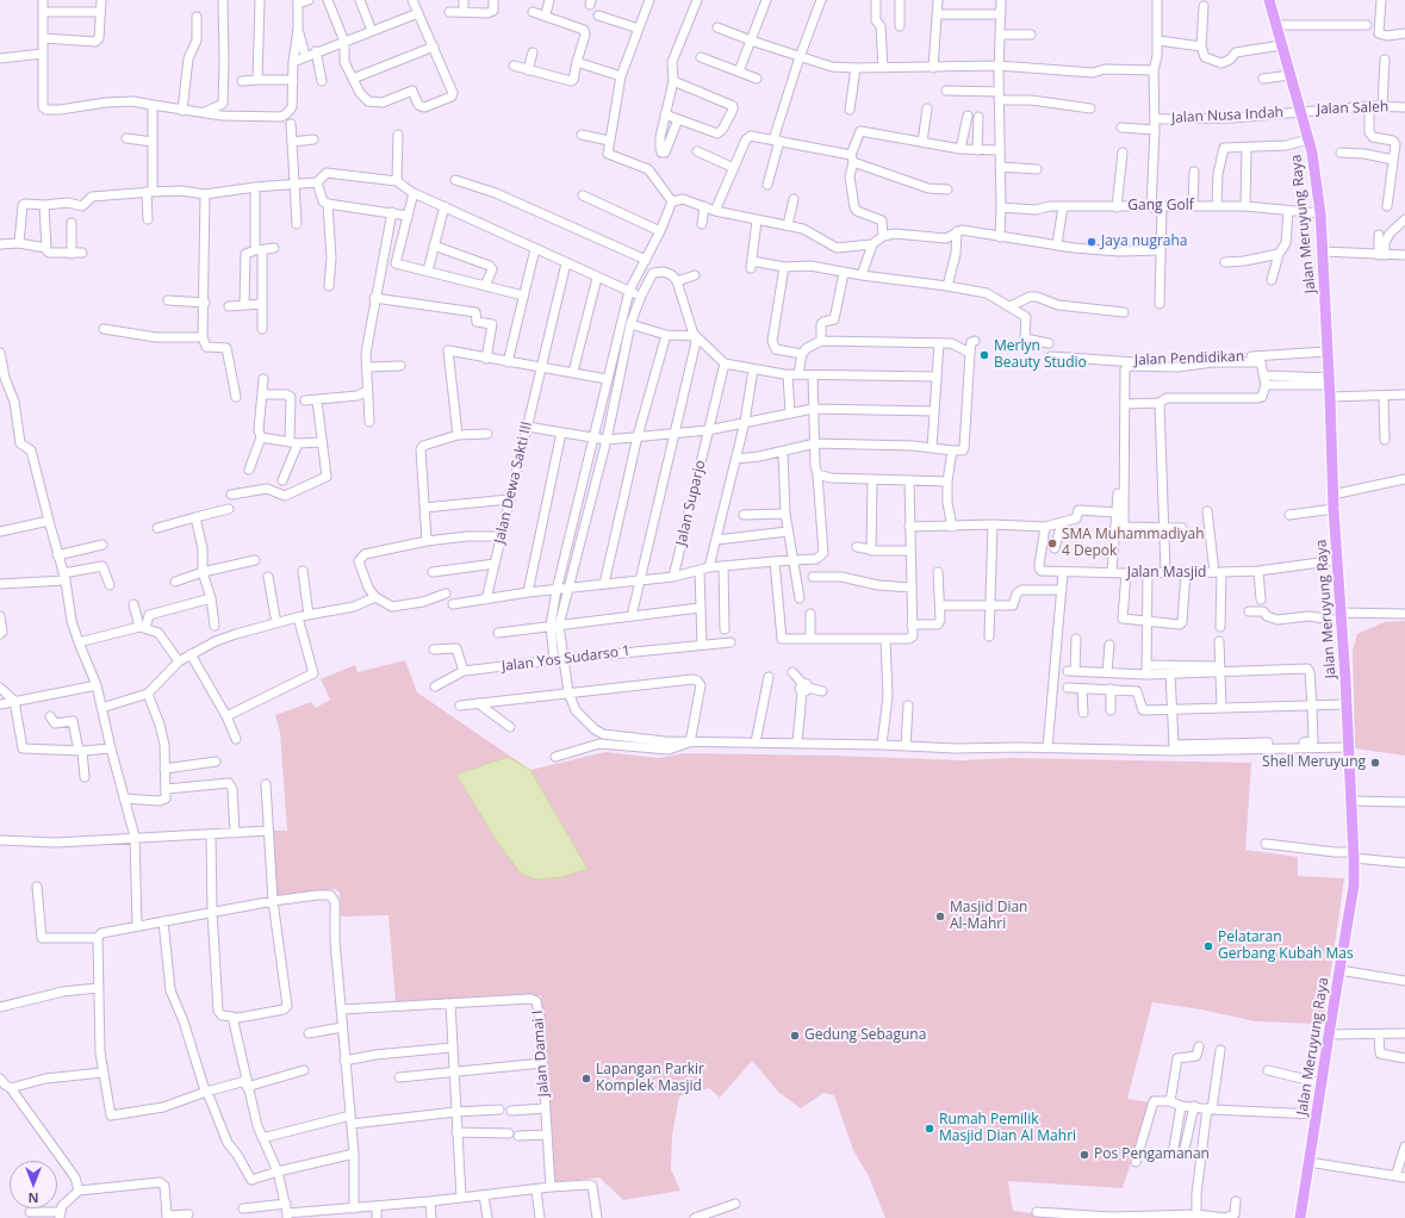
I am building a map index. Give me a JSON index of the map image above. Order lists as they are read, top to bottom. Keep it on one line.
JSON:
{"streets":{"main road":["Jalan Meruyung Raya"],"street":["Jalan Saleh","Jalan Nusa Indah","Gang Golf","Jalan Pendidikan","Jalan Dewa Sakti III","Jalan Suparjo","Jalan Masjid","Jalan Yos Sudarso 1","Jalan Damai I"]},"crossings":[["Jalan Saleh","Jalan Nusa Indah"],["Jalan Saleh","Jalan Meruyung Raya"],["Jalan Nusa Indah","Jalan Meruyung Raya"],["Gang Golf","Jalan Meruyung Raya"],["Jalan Meruyung Raya","Jalan Pendidikan"],["Jalan Meruyung Raya","Jalan Masjid"]],"places":["Jaya nugraha","Merlyn Beauty Studio","SMA Muhammadiyah 4 Depok","Shell Meruyung","Masjid Dian Al-Mahri","Pelataran Gerbang Kubah Mas","Gedung Sebaguna","Lapangan Parkir Komplek Masjid","Rumah Pemilik Masjid Dian Al Mahri","Pos Pengamanan"],"north":"bottom"}
